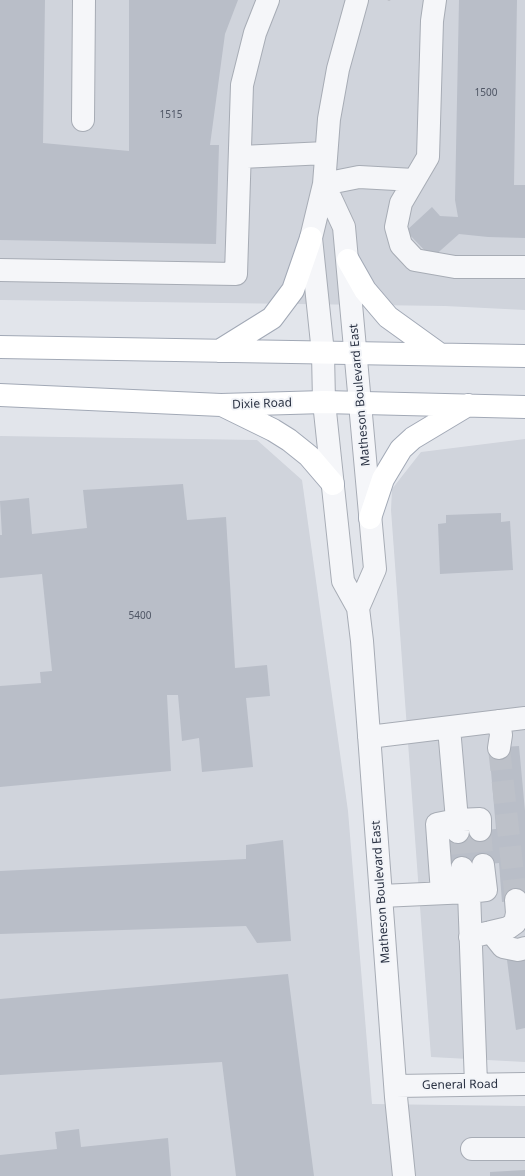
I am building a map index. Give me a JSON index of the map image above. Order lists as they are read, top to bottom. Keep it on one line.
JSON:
{"streets":{"main road":["Dixie Road"],"street":["Matheson Boulevard East","General Road"]},"crossings":[["Matheson Boulevard East","Dixie Road"],["Matheson Boulevard East","General Road"]],"house_numbers":["1500","1515","5400"]}
